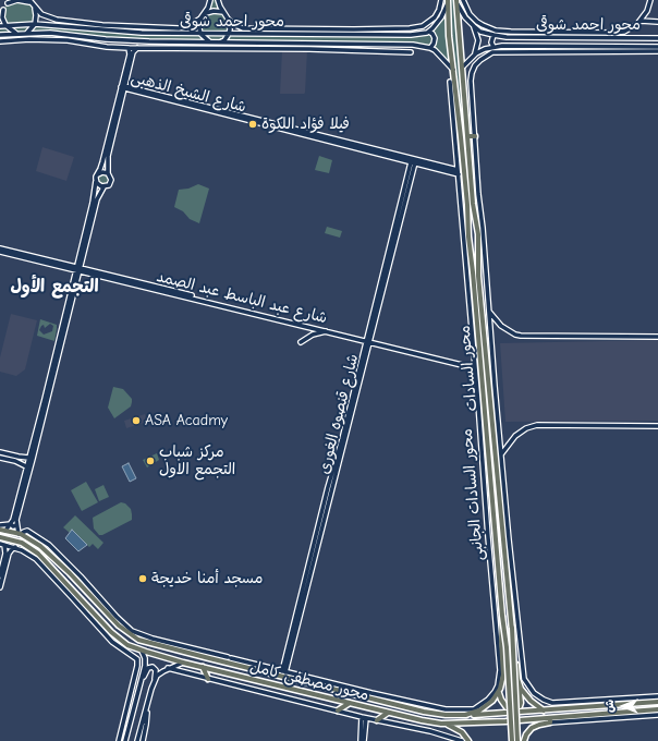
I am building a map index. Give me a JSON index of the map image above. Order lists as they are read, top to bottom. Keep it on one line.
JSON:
{"streets":{"main road":["محور السادات","محور مصطفى كامل"],"street":["محور احمد شوقى","شارع الشيخ الذهبى","شارع عبد الباسط عبد الصمد","شارع قنصوه الغورى","محور السادات الجانبى"]},"crossings":[["محور احمد شوقى","محور السادات"],["شارع الشيخ الذهبى","شارع قنصوه الغورى"],["شارع الشيخ الذهبى","محور السادات الجانبى"],["شارع عبد الباسط عبد الصمد","شارع قنصوه الغورى"],["شارع عبد الباسط عبد الصمد","محور السادات الجانبى"],["محور السادات","محور السادات الجانبى"],["محور السادات","محور مصطفى كامل"],["شارع قنصوه الغورى","محور السادات الجانبى"],["محور السادات الجانبى","محور مصطفى كامل"]],"districts":["التجمع الأول"],"places":["فيلا فؤاد اللكوة","ASA Acadmy","مركز شباب التجمع الاول","مسجد أمنا خديجة"],"north":"left"}
